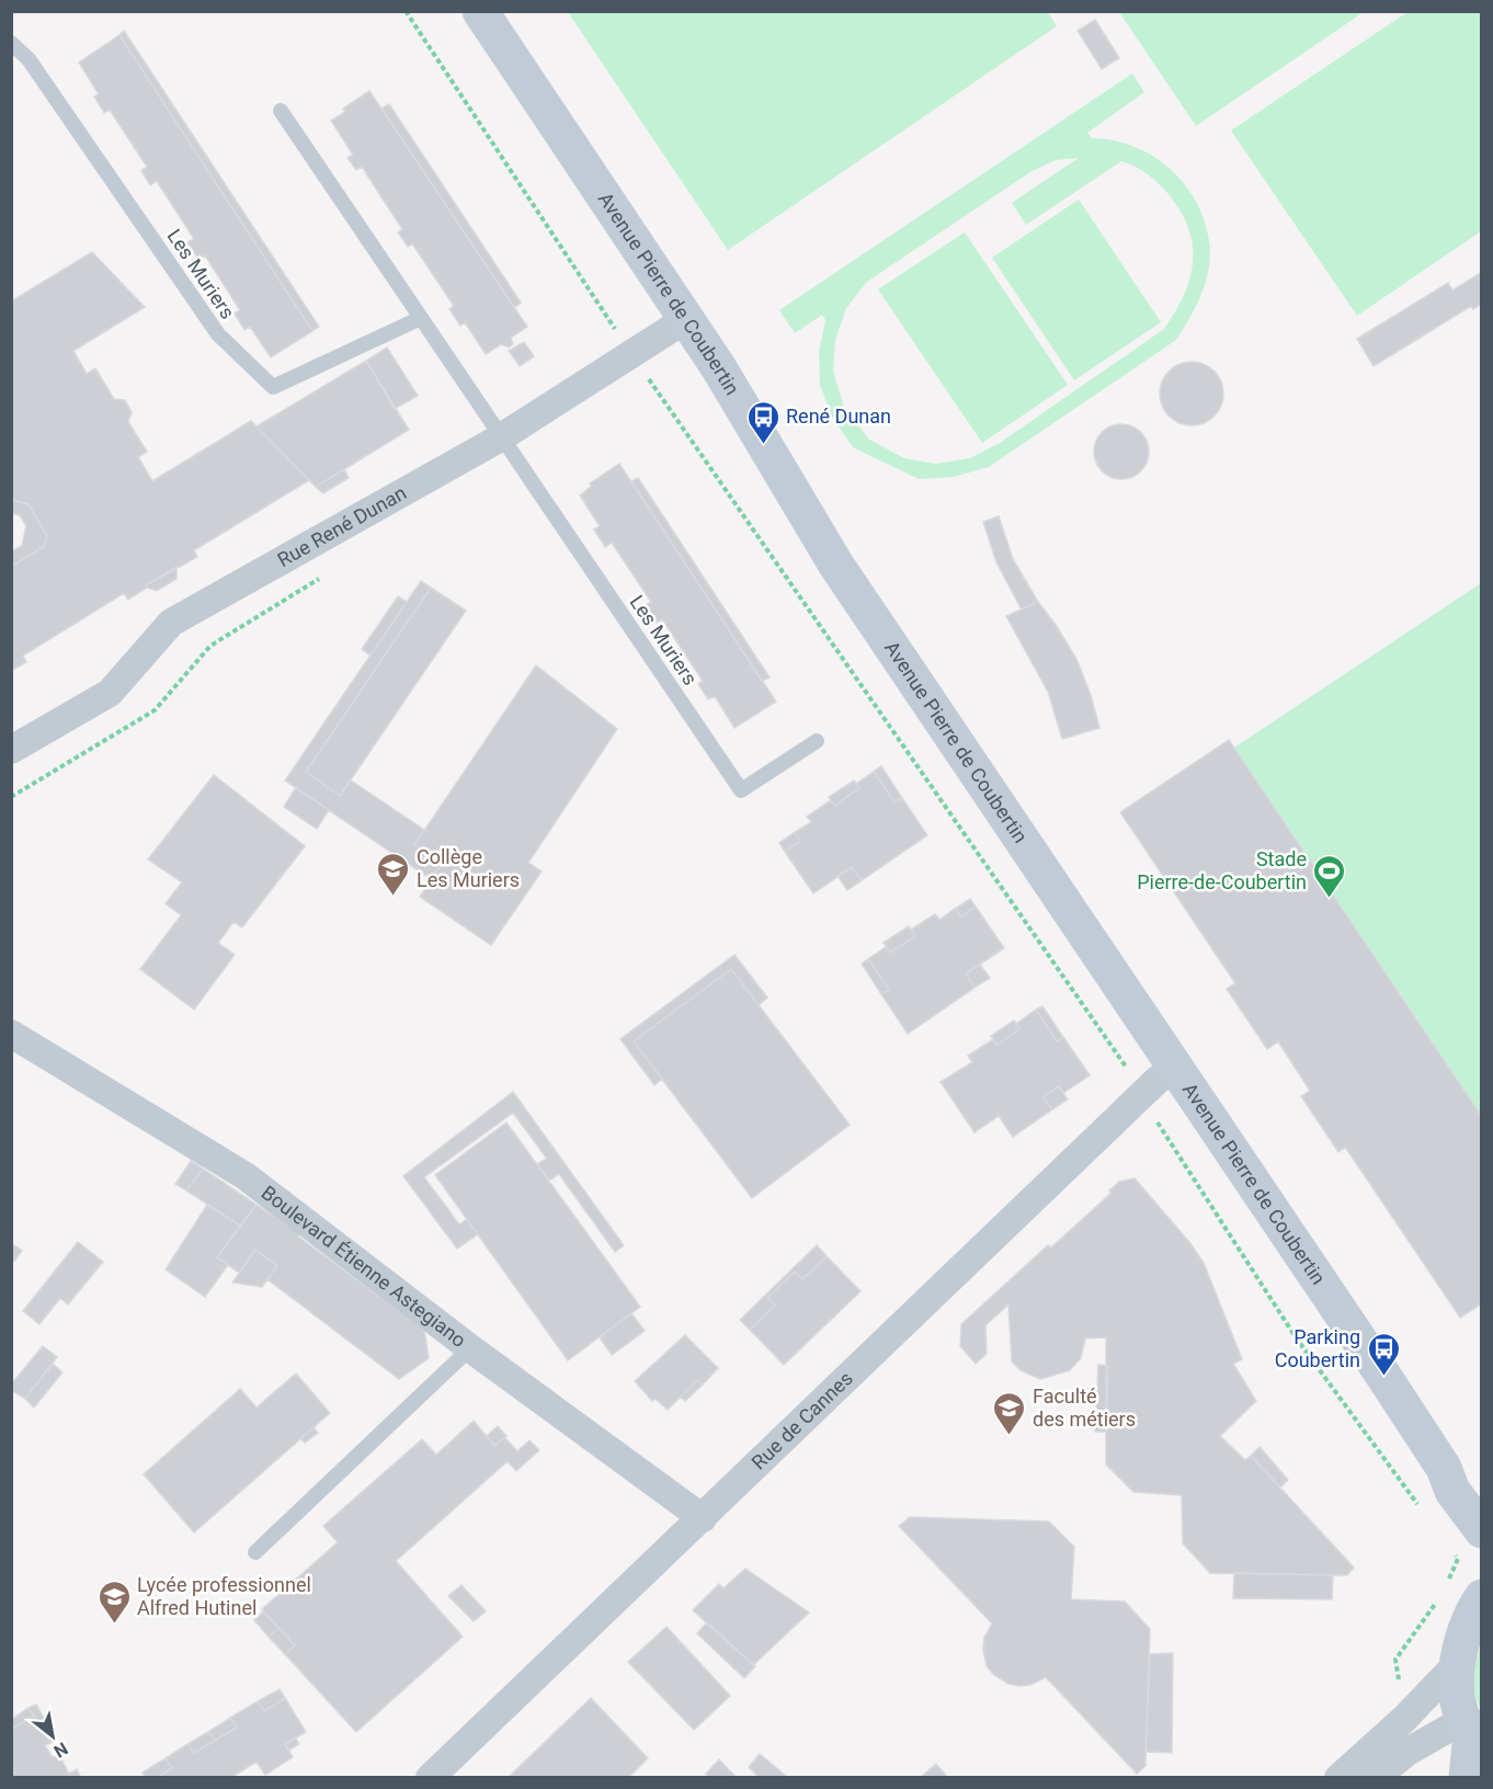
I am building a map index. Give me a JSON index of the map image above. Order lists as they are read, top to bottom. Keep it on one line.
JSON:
{"streets":{"main road":["Avenue Pierre de Coubertin"],"street":["Rue René Dunan","Boulevard Étienne Astegiano","Rue de Cannes"],"lane":["Les Muriers"]},"crossings":[["Les Muriers","Rue René Dunan"],["Avenue Pierre de Coubertin","Rue René Dunan"],["Avenue Pierre de Coubertin","Rue de Cannes"],["Boulevard Étienne Astegiano","Rue de Cannes"]],"places":{"bus stop":["René Dunan","Parking Coubertin"],"school or university":["Collège Les Muriers","Faculté des métiers","Lycée professionnel Alfred Hutinel"],"sports":["Stade Pierre-de-Coubertin"]},"north":"bottom right"}
